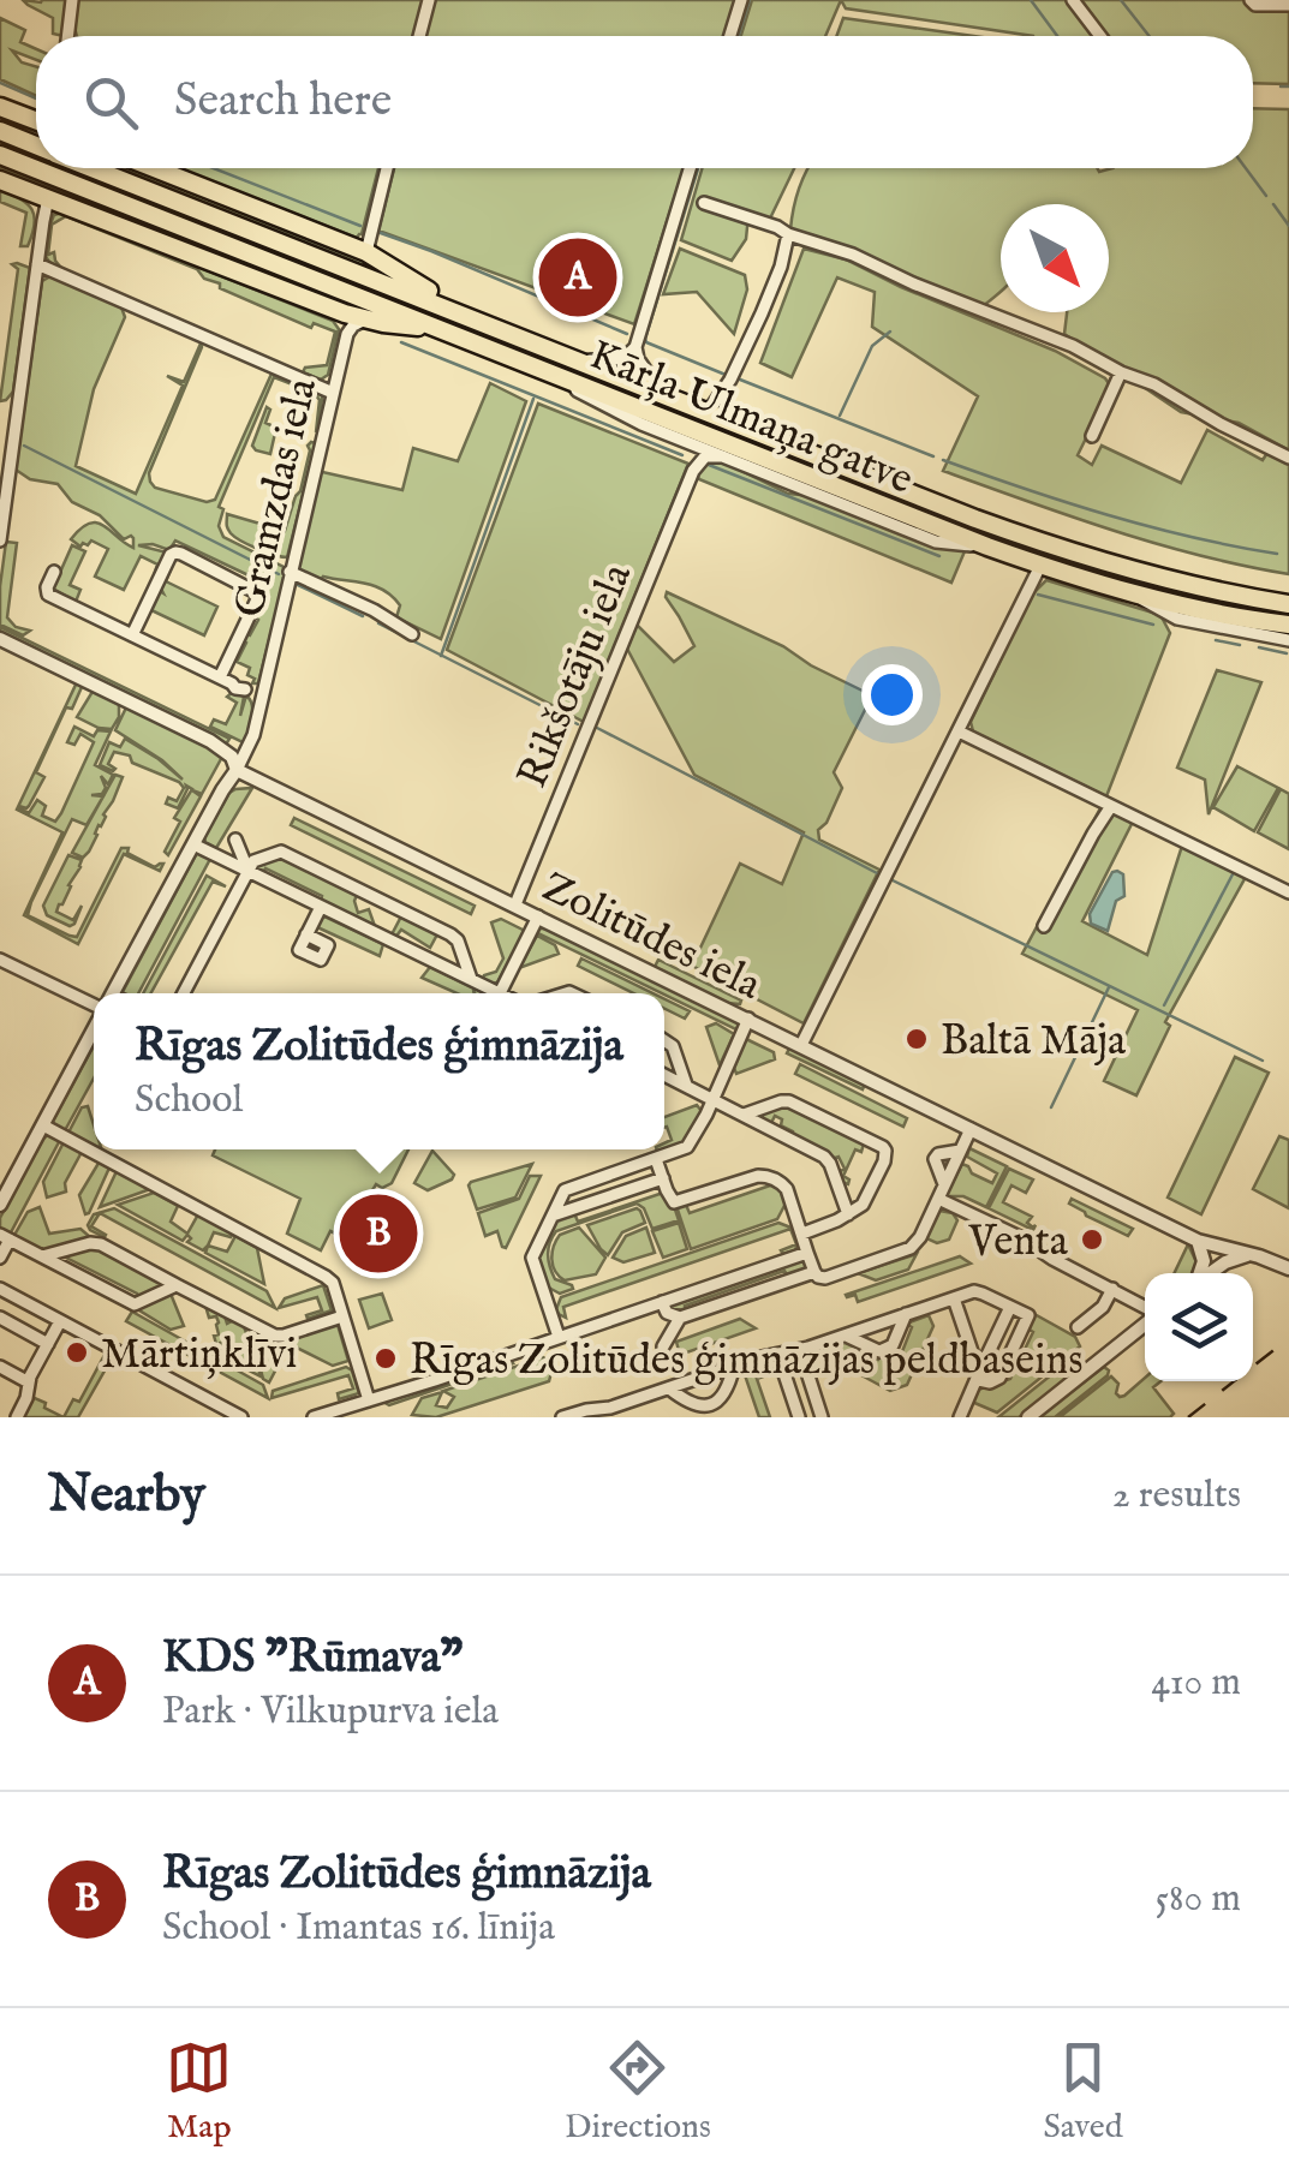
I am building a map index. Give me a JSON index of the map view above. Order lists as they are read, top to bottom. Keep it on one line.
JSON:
{"streets":{"highway":["Kārļa Ulmaņa gatve"],"street":["Gramzdas iela","Rikšotāju iela","Zolitūdes iela"]},"crossings":[["Gramzdas iela","Zolitūdes iela"],["Rikšotāju iela","Zolitūdes iela"]],"places":["Baltā Māja","Venta","Mārtiņklīvi","Rīgas Zolitūdes ģimnāzijas peldbaseins"],"north":"bottom right","page":{"search":"Search here","pins":["A","B"],"popup":["Rīgas Zolitūdes ģimnāzija","School"],"heading":["Nearby","2 results"],"list":[{"mark":"A","name":"KDS \"Rūmava\"","note":"Park · Vilkupurva iela","value":"410 m"},{"mark":"B","name":"Rīgas Zolitūdes ģimnāzija","note":"School · Imantas 16. līnija","value":"580 m"}],"nav":["Map","Directions","Saved"]}}
